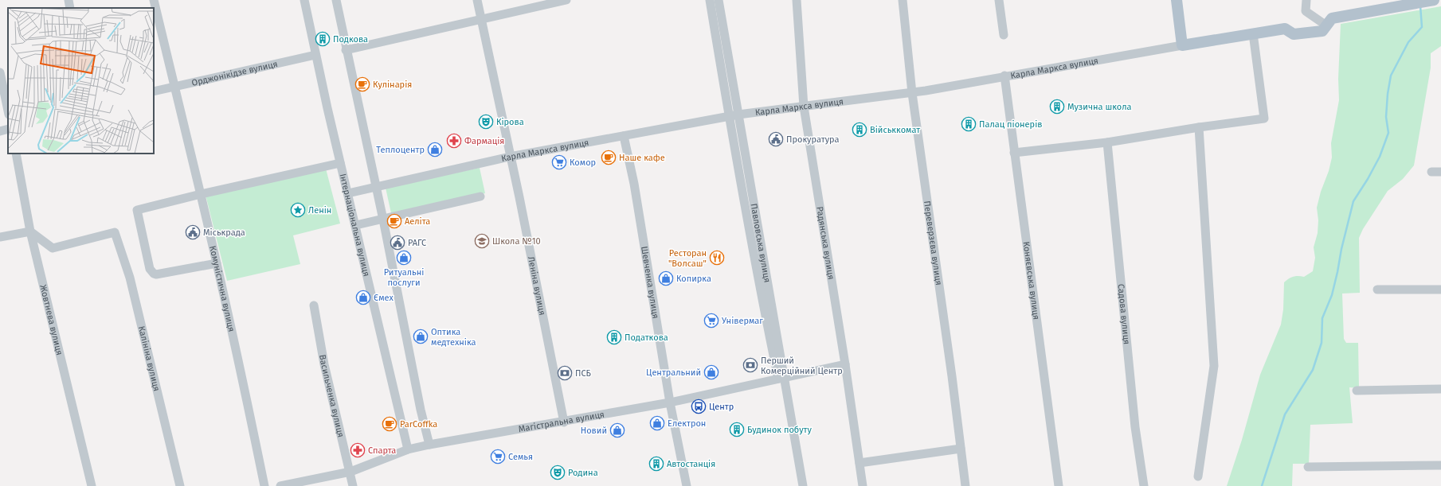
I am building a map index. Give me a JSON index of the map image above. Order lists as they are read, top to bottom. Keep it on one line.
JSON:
{"streets":{"main road":["Карла Маркса вулиця"],"street":["Орджонікідзе вулиця","Інтернаціональна вулиця","Павловська вулиця","Радянська вулиця","Переверзєва вулиця","Коняєвська вулиця","Шевченка вулиця","Леніна вулиця","Комуністична вулиця","Садова вулиця","Жовтнева вулиця","Калініна вулиця","Васильченка вулиця","Магістральна вулиця"]},"crossings":[["Карла Маркса вулиця","Інтернаціональна вулиця"],["Карла Маркса вулиця","Павловська вулиця"],["Карла Маркса вулиця","Радянська вулиця"],["Карла Маркса вулиця","Переверзєва вулиця"],["Карла Маркса вулиця","Коняєвська вулиця"],["Карла Маркса вулиця","Шевченка вулиця"],["Карла Маркса вулиця","Леніна вулиця"],["Орджонікідзе вулиця","Інтернаціональна вулиця"],["Орджонікідзе вулиця","Комуністична вулиця"],["Інтернаціональна вулиця","Магістральна вулиця"],["Павловська вулиця","Магістральна вулиця"],["Радянська вулиця","Магістральна вулиця"],["Шевченка вулиця","Магістральна вулиця"],["Леніна вулиця","Магістральна вулиця"],["Жовтнева вулиця","Калініна вулиця"],["Васильченка вулиця","Магістральна вулиця"]],"places":{"building":["Подкова","Музична школа","Палац піонерів","Військкомат","Податкова","Будинок побуту","Автостанція"],"cafe":["Кулінарія","Наше кафе","Аеліта","ParCoffka"],"theatre":["Кірова","Родина"],"public building":["Прокуратура","Міськрада","РАГС"],"pharmacy":["Фармація","Спарта"],"shop":["Теплоцентр","Ритуальні послуги","Копирка","Ємех","Оптика медтехніка","Центральний","Електрон","Новий"],"supermarket":["Комор","Універмаг","Семья"],"place":["Ленін"],"school or university":["Школа №10"],"restaurant":["Ресторан \"Волсаш\""],"bank":["Перший Комерційний Центр","ПСБ"],"bus stop":["Центр"]}}
